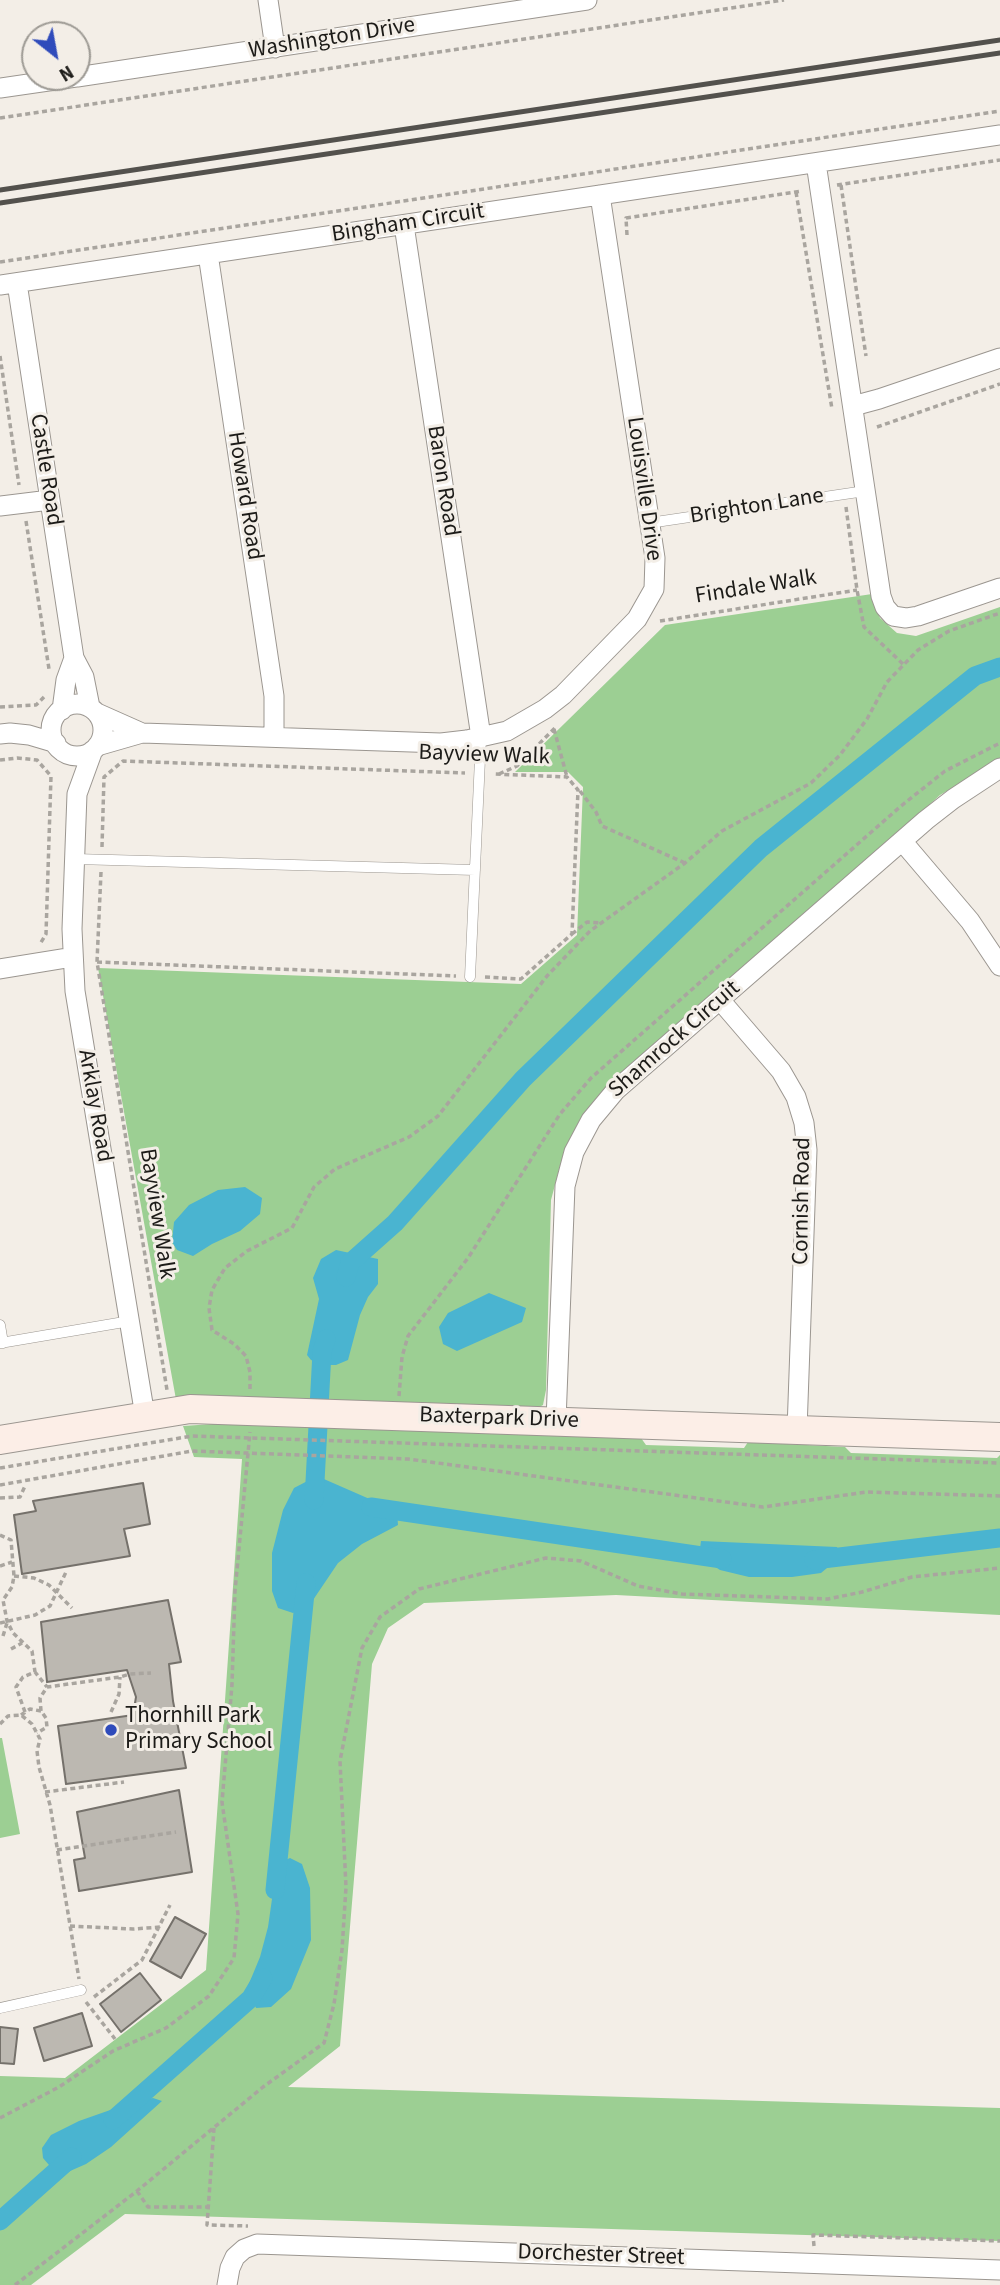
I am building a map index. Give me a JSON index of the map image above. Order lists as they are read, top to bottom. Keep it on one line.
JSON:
{"streets":{"street":["Washington Drive","Bingham Circuit","Castle Road","Baron Road","Louisville Drive","Howard Road","Shamrock Circuit","Arklay Road","Cornish Road","Baxterpark Drive","Dorchester Street"],"lane":["Brighton Lane"],"path":["Findale Walk","Bayview Walk"]},"crossings":[["Bingham Circuit","Castle Road"],["Bingham Circuit","Baron Road"],["Bingham Circuit","Louisville Drive"],["Bingham Circuit","Howard Road"],["Castle Road","Louisville Drive"],["Castle Road","Arklay Road"],["Baron Road","Louisville Drive"],["Louisville Drive","Howard Road"],["Louisville Drive","Brighton Lane"],["Louisville Drive","Arklay Road"],["Shamrock Circuit","Cornish Road"],["Shamrock Circuit","Baxterpark Drive"],["Arklay Road","Baxterpark Drive"],["Cornish Road","Baxterpark Drive"]],"places":["Thornhill Park Primary School"],"north":"bottom right"}
